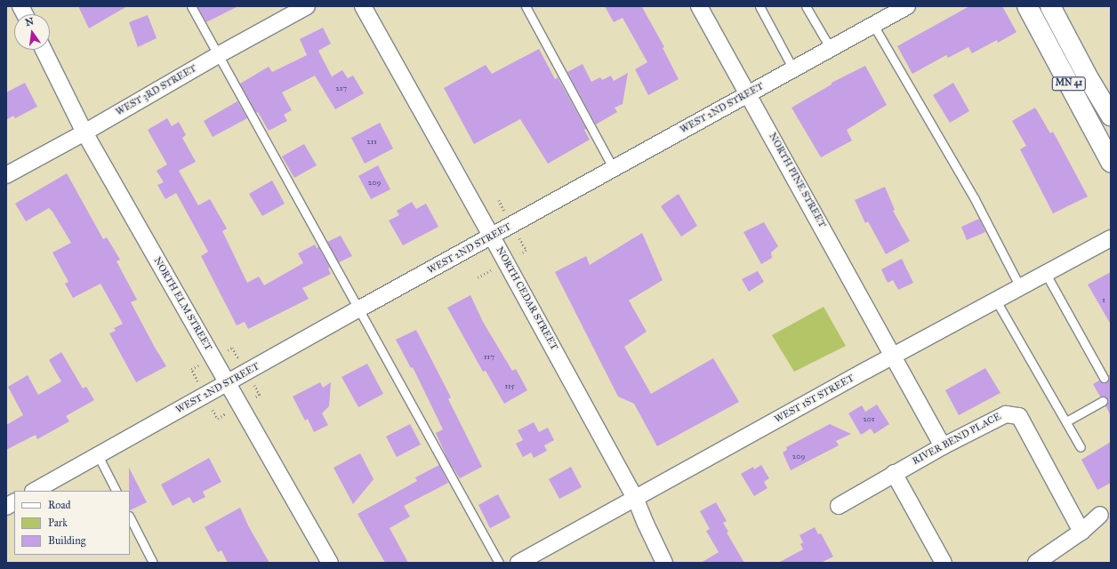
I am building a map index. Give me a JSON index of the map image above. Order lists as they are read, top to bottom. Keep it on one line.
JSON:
{"streets":{"main road":["MN 41"],"street":["WEST 3RD STREET","WEST 2ND STREET","NORTH PINE STREET","NORTH CEDAR STREET","NORTH ELM STREET","WEST 1ST STREET","RIVER BEND PLACE"]},"crossings":[["WEST 3RD STREET","NORTH ELM STREET"],["WEST 2ND STREET","NORTH PINE STREET"],["WEST 2ND STREET","NORTH CEDAR STREET"],["WEST 2ND STREET","NORTH ELM STREET"],["NORTH PINE STREET","WEST 1ST STREET"],["NORTH PINE STREET","RIVER BEND PLACE"],["NORTH CEDAR STREET","WEST 1ST STREET"]],"house_numbers":["217","211","209","1","117","115","201","209"],"legend":["Road","Park","Building"],"north":"top"}
